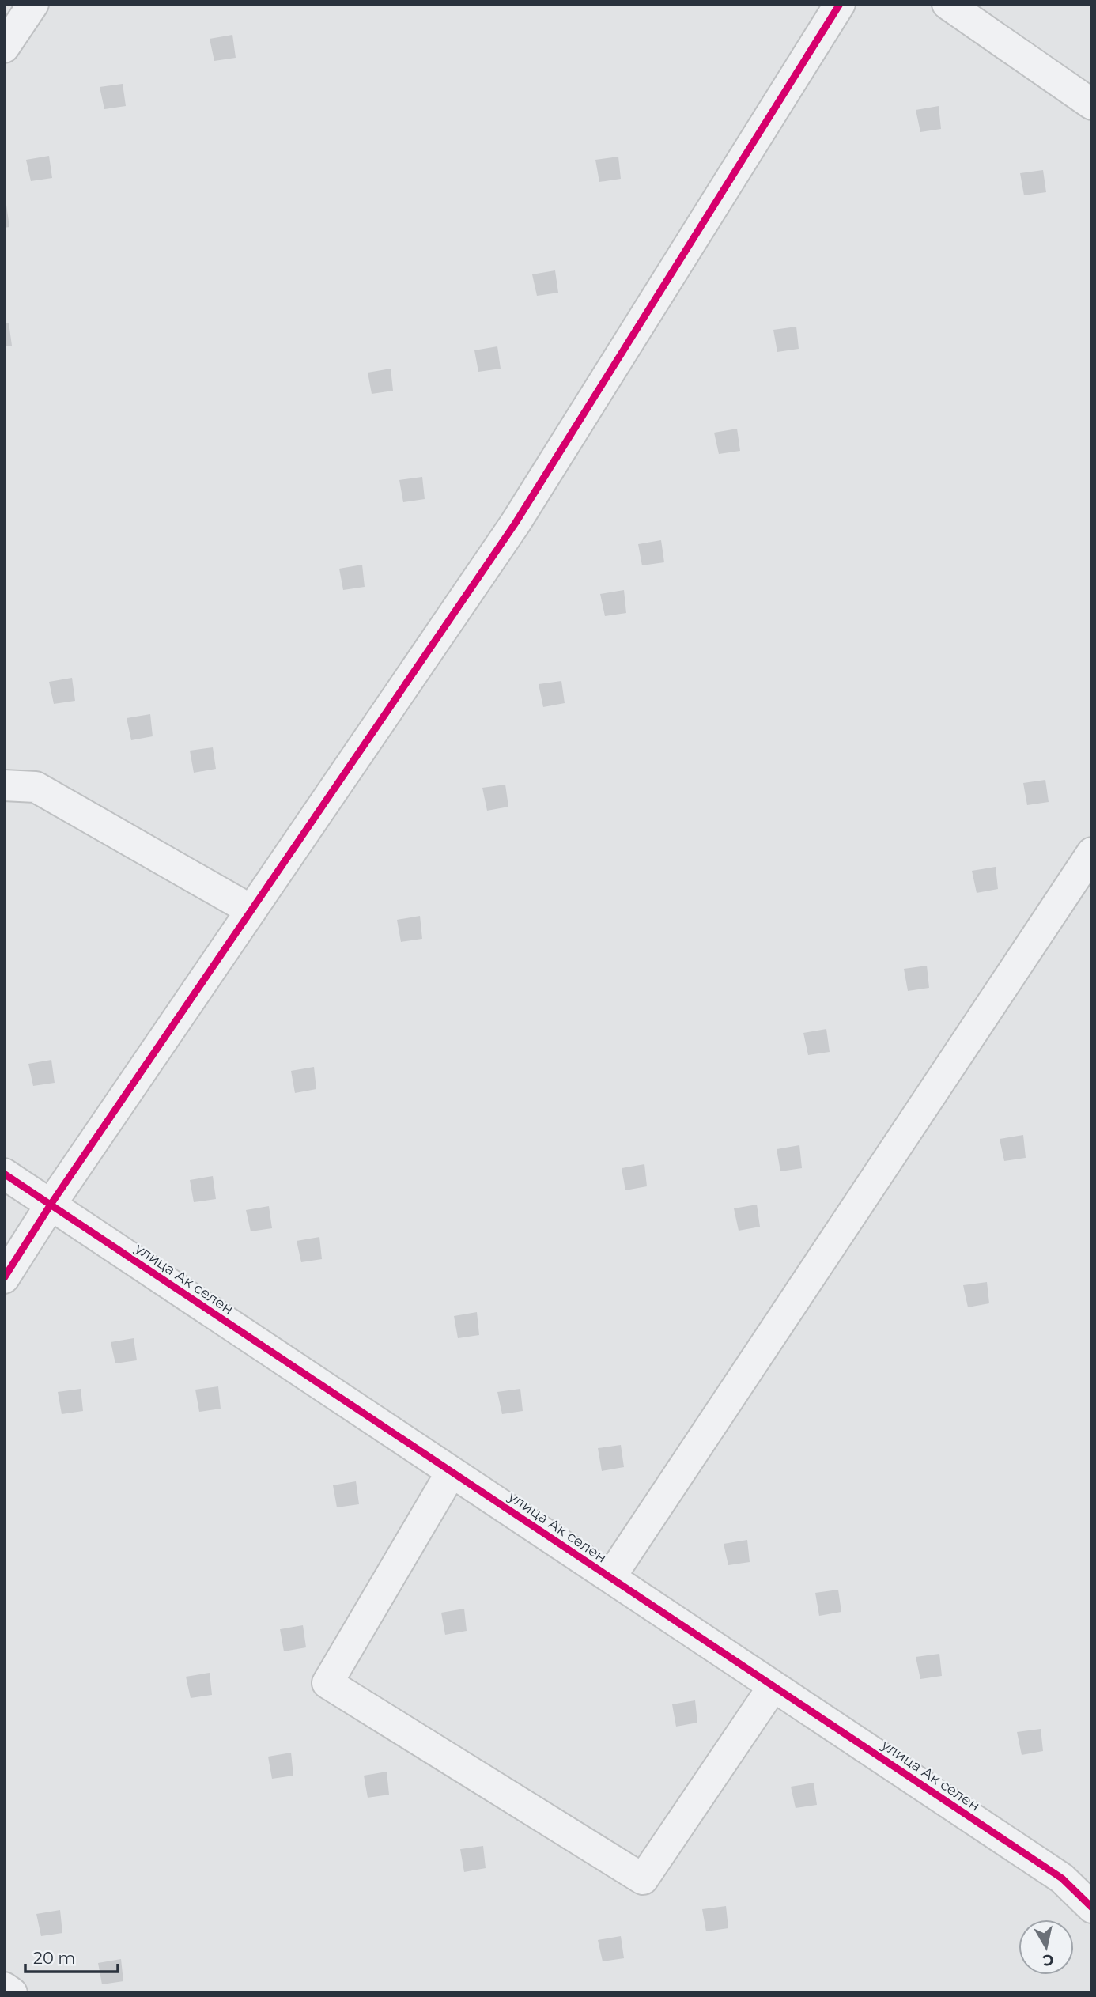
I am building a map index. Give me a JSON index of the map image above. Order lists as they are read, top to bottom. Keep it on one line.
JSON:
{"streets":{"street":["улица Ак селен"]},"scale_bar":"20 m","north":"bottom"}
